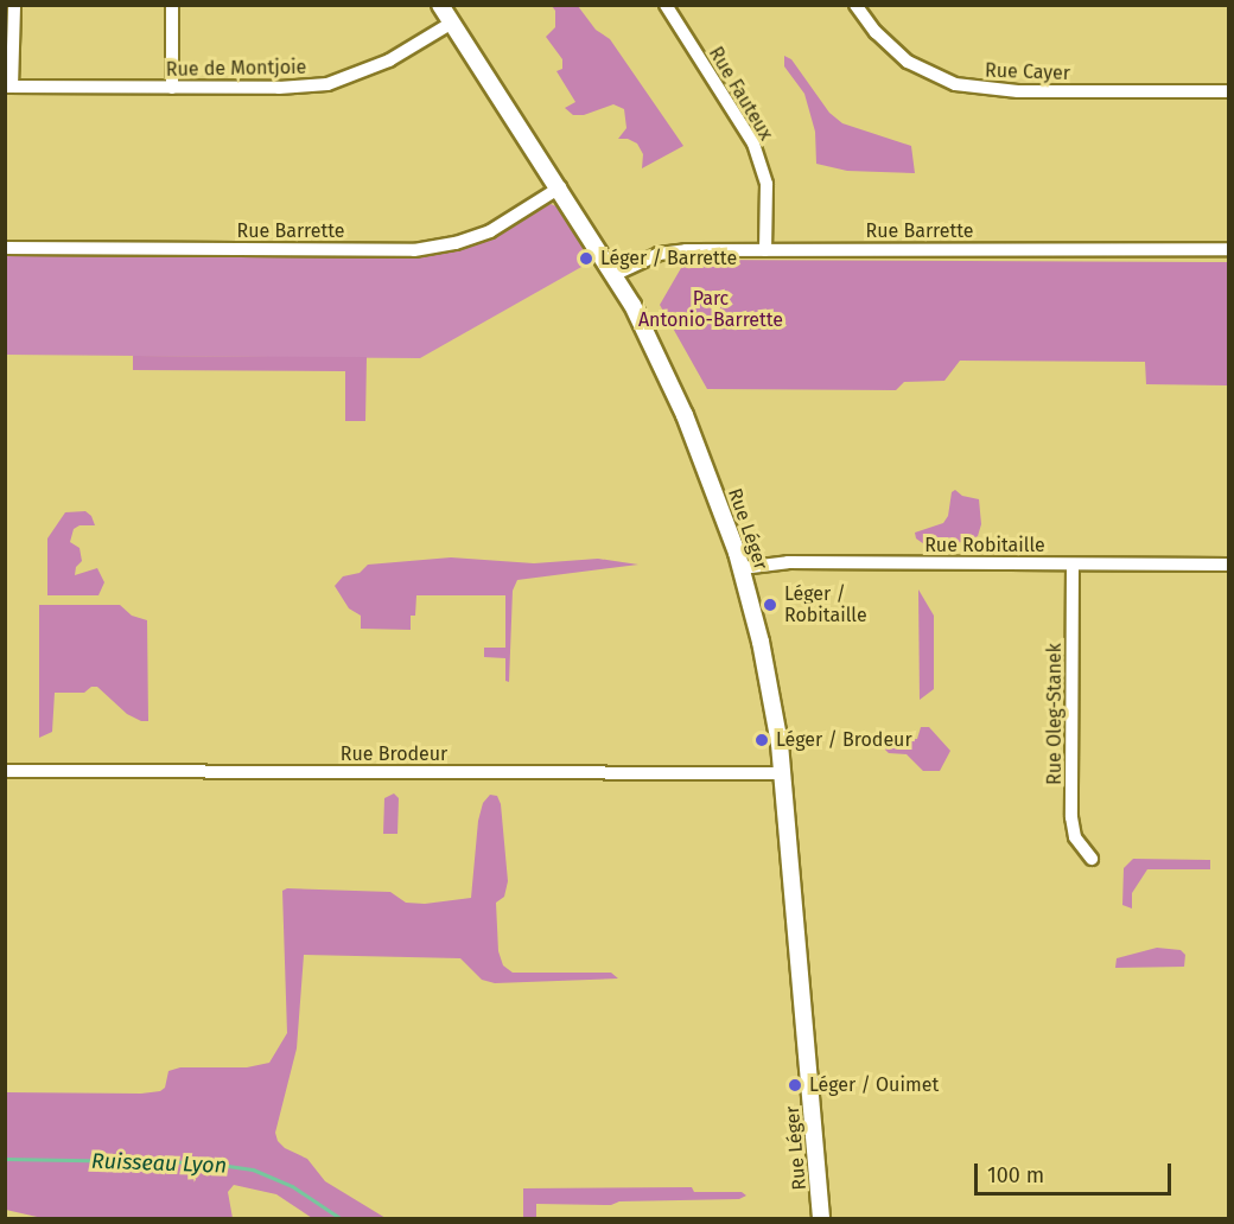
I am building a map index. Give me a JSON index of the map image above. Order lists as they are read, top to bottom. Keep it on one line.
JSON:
{"streets":{"street":["Rue de Montjoie","Rue Cayer","Rue Fauteux","Rue Barrette","Rue Léger","Rue Robitaille","Rue Oleg-Stanek","Rue Brodeur"]},"crossings":[["Rue de Montjoie","Rue Léger"],["Rue Fauteux","Rue Barrette"],["Rue Barrette","Rue Léger"],["Rue Léger","Rue Robitaille"],["Rue Léger","Rue Brodeur"],["Rue Robitaille","Rue Oleg-Stanek"]],"water":["Ruisseau Lyon"],"parks":["Parc Antonio-Barrette"],"places":["Léger / Barrette","Léger / Robitaille","Léger / Brodeur","Léger / Ouimet"],"scale_bar":"100 m"}
